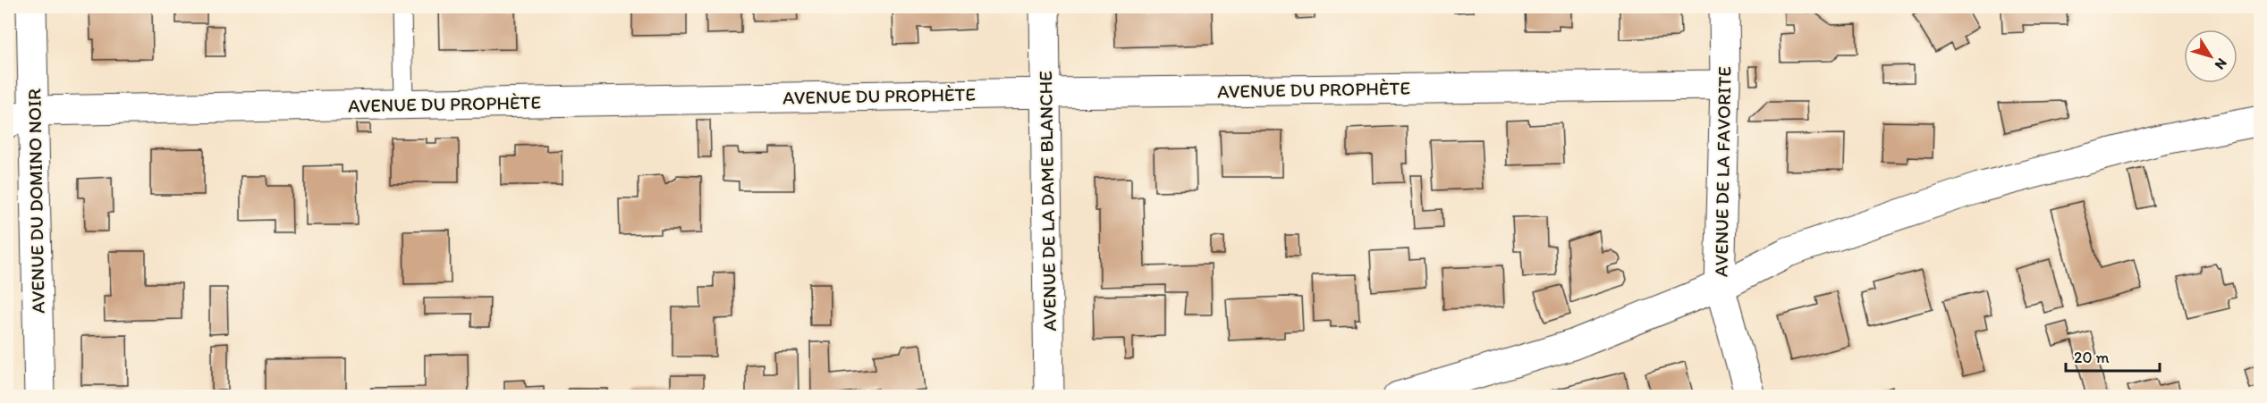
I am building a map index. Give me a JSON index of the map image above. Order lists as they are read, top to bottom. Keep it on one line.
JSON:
{"streets":{"street":["AVENUE DU PROPHÈTE","AVENUE DE LA FAVORITE","AVENUE DU DOMINO NOIR","AVENUE DE LA DAME BLANCHE"]},"crossings":[["AVENUE DU PROPHÈTE","AVENUE DE LA FAVORITE"],["AVENUE DU PROPHÈTE","AVENUE DU DOMINO NOIR"],["AVENUE DU PROPHÈTE","AVENUE DE LA DAME BLANCHE"]],"scale_bar":"20 m","north":"bottom right"}
